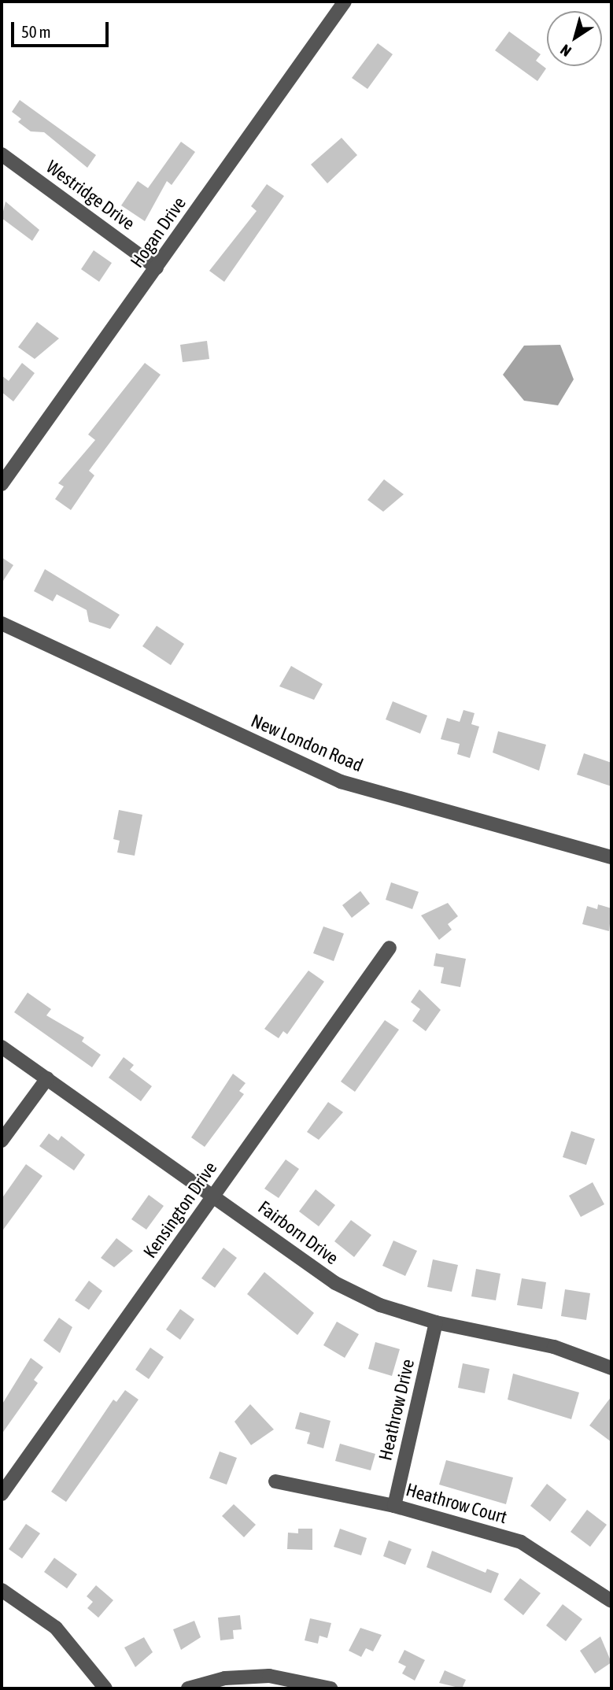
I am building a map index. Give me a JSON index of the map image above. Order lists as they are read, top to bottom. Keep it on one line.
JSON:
{"streets":{"street":["Westridge Drive","Hogan Drive","New London Road","Kensington Drive","Fairborn Drive","Heathrow Drive","Heathrow Court"]},"crossings":[["Westridge Drive","Hogan Drive"],["Kensington Drive","Fairborn Drive"],["Fairborn Drive","Heathrow Drive"],["Heathrow Drive","Heathrow Court"]],"scale_bar":"50 m","north":"bottom left"}
